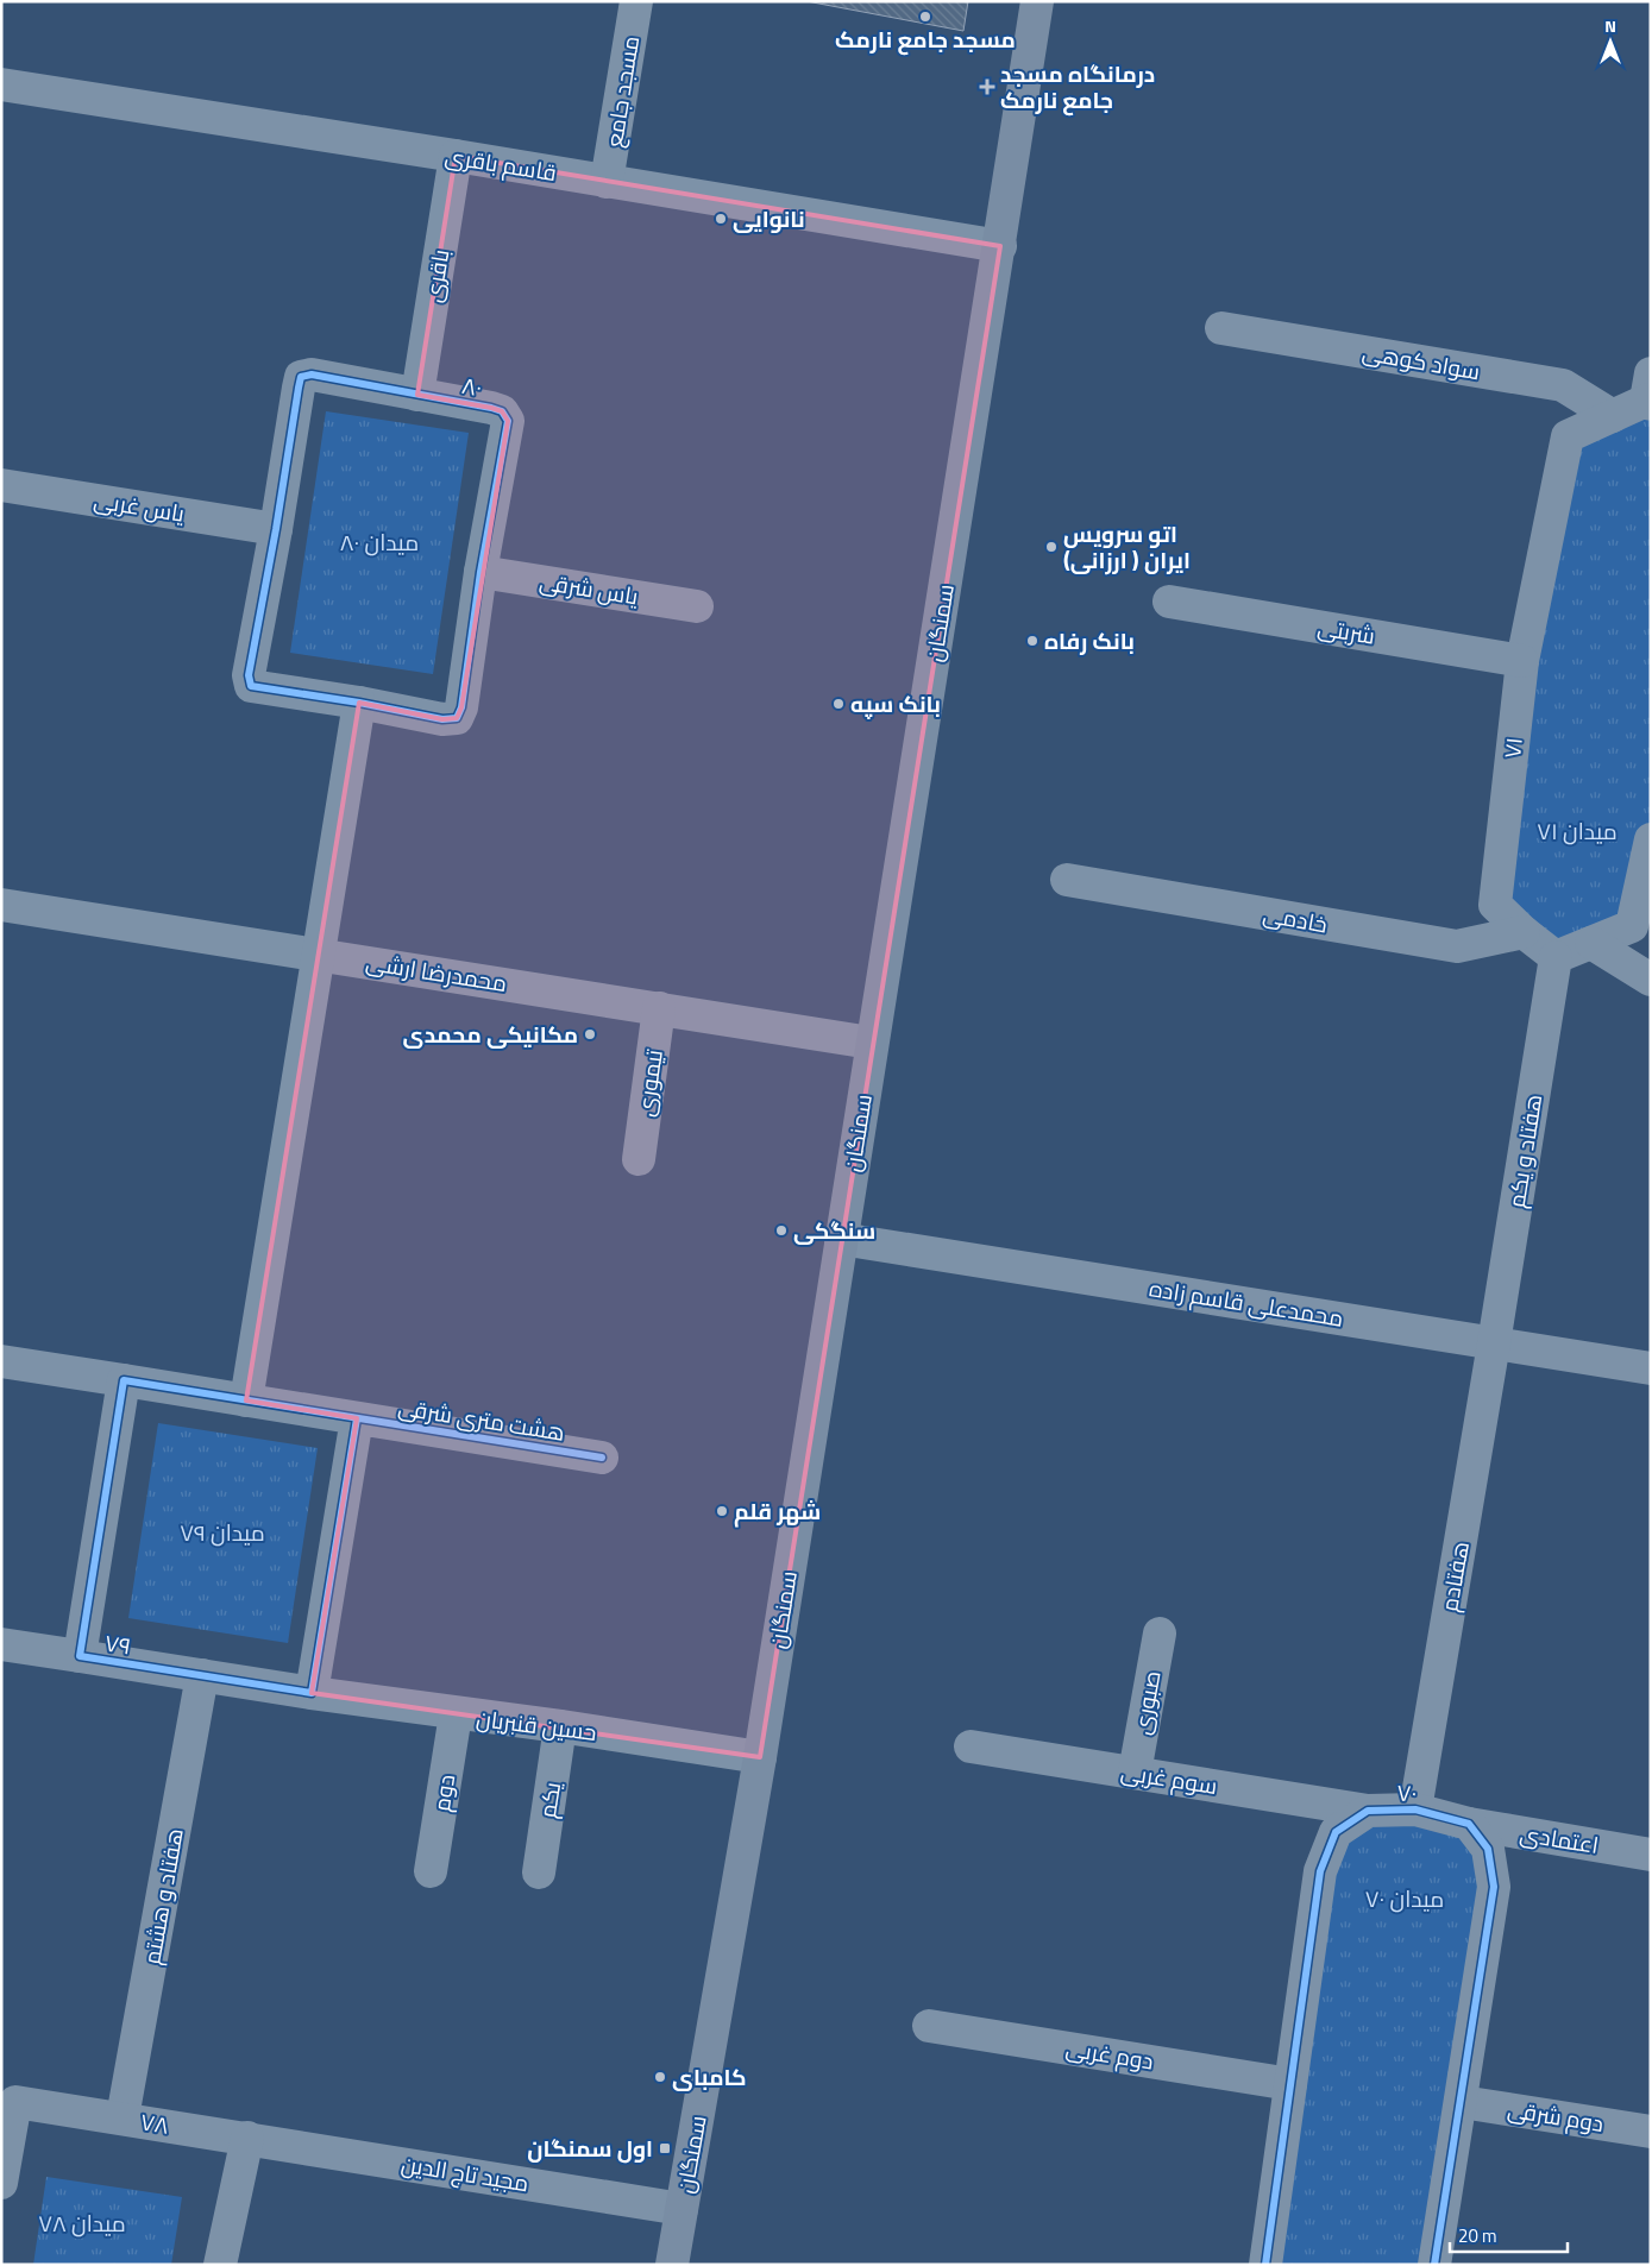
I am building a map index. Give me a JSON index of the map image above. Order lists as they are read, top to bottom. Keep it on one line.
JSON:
{"streets":{"main road":["سمنگان"],"street":["مسجد جامع","قاسم باقری","باقری","سواد کوهی","۸۰","یاس غربی","یاس شرقی","شربتی","۷۱","خادمی","محمدرضا ارشی","تیموری","هفتاد و یکم","محمدعلی قاسم زاده","هشت متری شرقی","هفتادم","۷۹","صبوری","حسین قنبریان","سوم غربی","دوم","۷۰","یکم","اعتمادی","هفتاد و هشتم","دوم غربی","دوم شرقی","۷۸","مجید تاج الدین"]},"crossings":[["مسجد جامع","قاسم باقری"],["قاسم باقری","باقری"],["قاسم باقری","سمنگان"],["باقری","۸۰"],["سواد کوهی","۷۱"],["۸۰","یاس غربی"],["۸۰","یاس شرقی"],["سمنگان","محمدرضا ارشی"],["سمنگان","محمدعلی قاسم زاده"],["سمنگان","حسین قنبریان"],["سمنگان","مجید تاج الدین"],["شربتی","۷۱"],["۷۱","خادمی"],["۷۱","هفتاد و یکم"],["محمدرضا ارشی","تیموری"],["هفتاد و یکم","محمدعلی قاسم زاده"],["هفتاد و یکم","هفتادم"],["محمدعلی قاسم زاده","هفتادم"],["هفتادم","۷۰"],["۷۹","حسین قنبریان"],["۷۹","هفتاد و هشتم"],["صبوری","سوم غربی"],["حسین قنبریان","دوم"],["حسین قنبریان","یکم"],["سوم غربی","۷۰"],["۷۰","اعتمادی"],["۷۰","دوم غربی"],["هفتاد و هشتم","۷۸"],["۷۸","مجید تاج الدین"]],"parks":["میدان ۸۰","میدان ۷۱","میدان ۷۹","میدان ۷۰","میدان ۷۸"],"places":{"other":["مسجد جامع نارمک","نانوایی","اتو سرویس ایران ( ارزانی)","بانک رفاه","بانک سپه","مکانیکی محمدی","سنگکی","شهر قلم","کامبای"],"health":["درمانگاه مسجد جامع نارمک"],"transit":["اول سمنگان"]},"scale_bar":"20 m","north":"top"}
